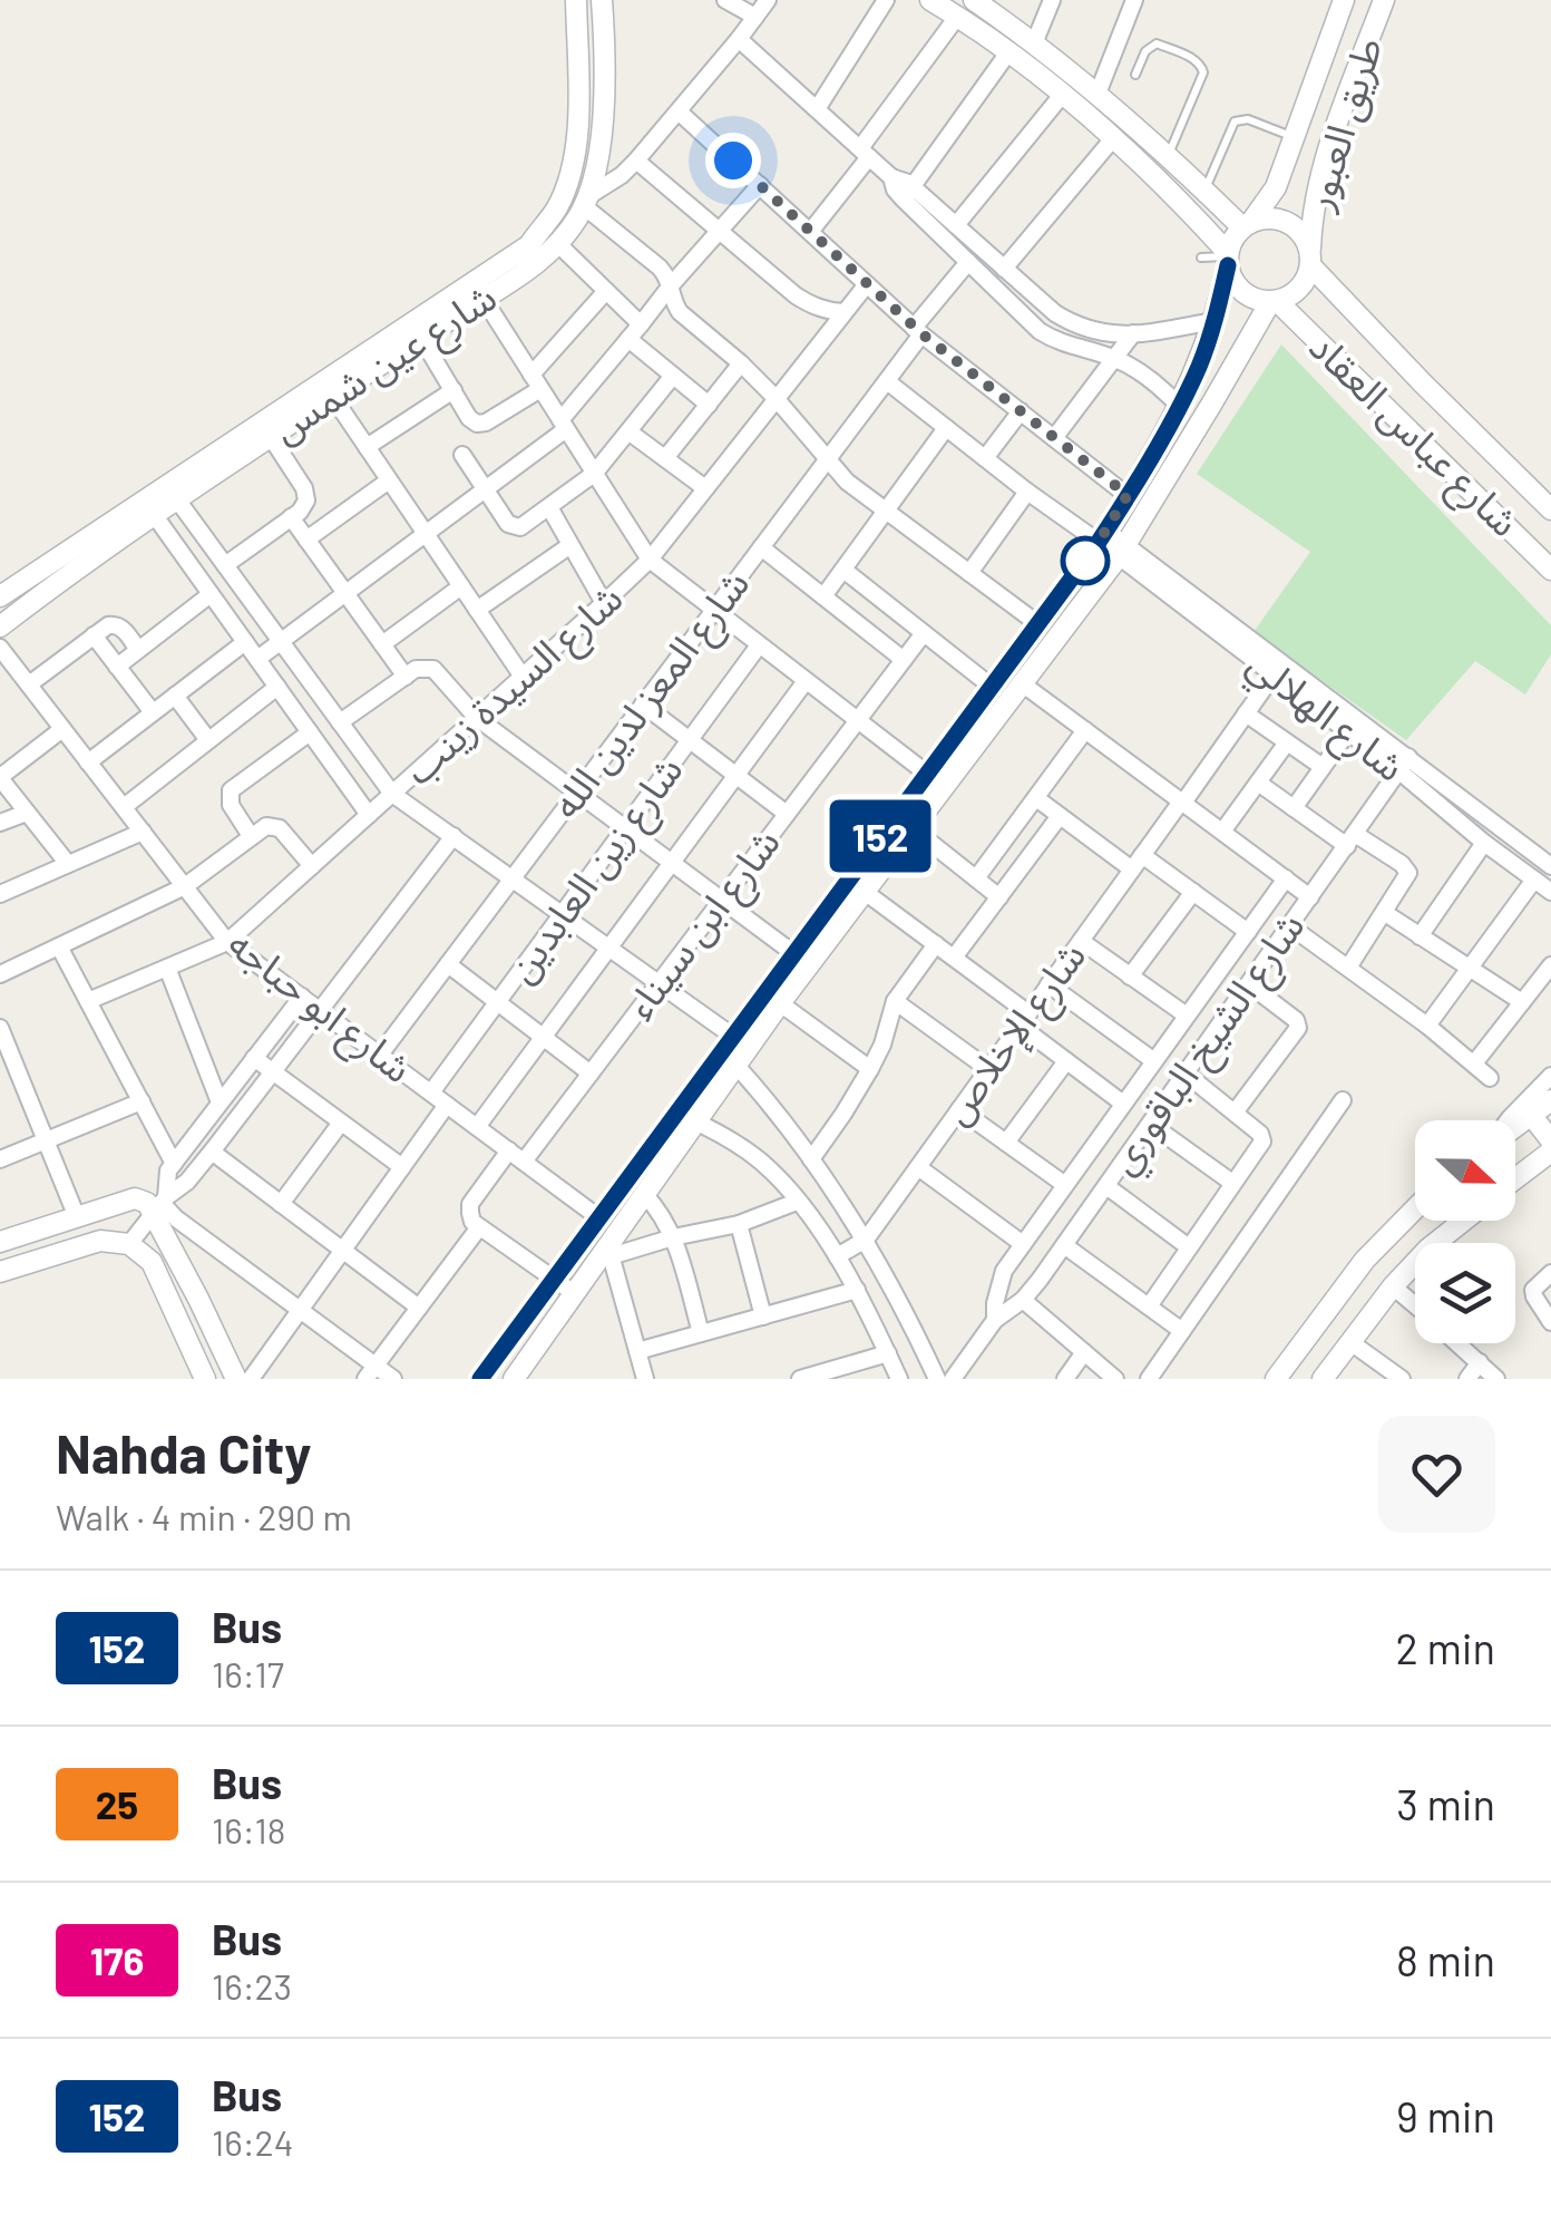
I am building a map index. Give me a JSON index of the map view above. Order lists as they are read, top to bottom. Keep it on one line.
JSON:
{"streets":{"street":["طريق العبور","شارع عين شمس","شارع عباس العقاد","شارع السيدة زينب","شارع المعز لدين الله","شارع الهلالي","شارع زين العابدين","شارع ابن سيناء","شارع ابو حباجه","شارع الإخلاص","شارع الشيخ الباقوري"]},"crossings":[["طريق العبور","شارع عباس العقاد"],["شارع السيدة زينب","شارع ابو حباجه"],["شارع المعز لدين الله","شارع الهلالي"],["شارع المعز لدين الله","شارع ابو حباجه"],["شارع الهلالي","شارع الإخلاص"],["شارع الهلالي","شارع الشيخ الباقوري"],["شارع زين العابدين","شارع ابو حباجه"],["شارع ابن سيناء","شارع ابو حباجه"]],"lines":["bus line 152"],"north":"right","page":{"on_map":"152","heading":["Nahda City","Walk · 4 min · 290 m"],"list":[{"mark":"152","name":"Bus","note":"16:17","value":"2 min"},{"mark":"25","name":"Bus","note":"16:18","value":"3 min"},{"mark":"176","name":"Bus","note":"16:23","value":"8 min"},{"mark":"152","name":"Bus","note":"16:24","value":"9 min"}]}}
